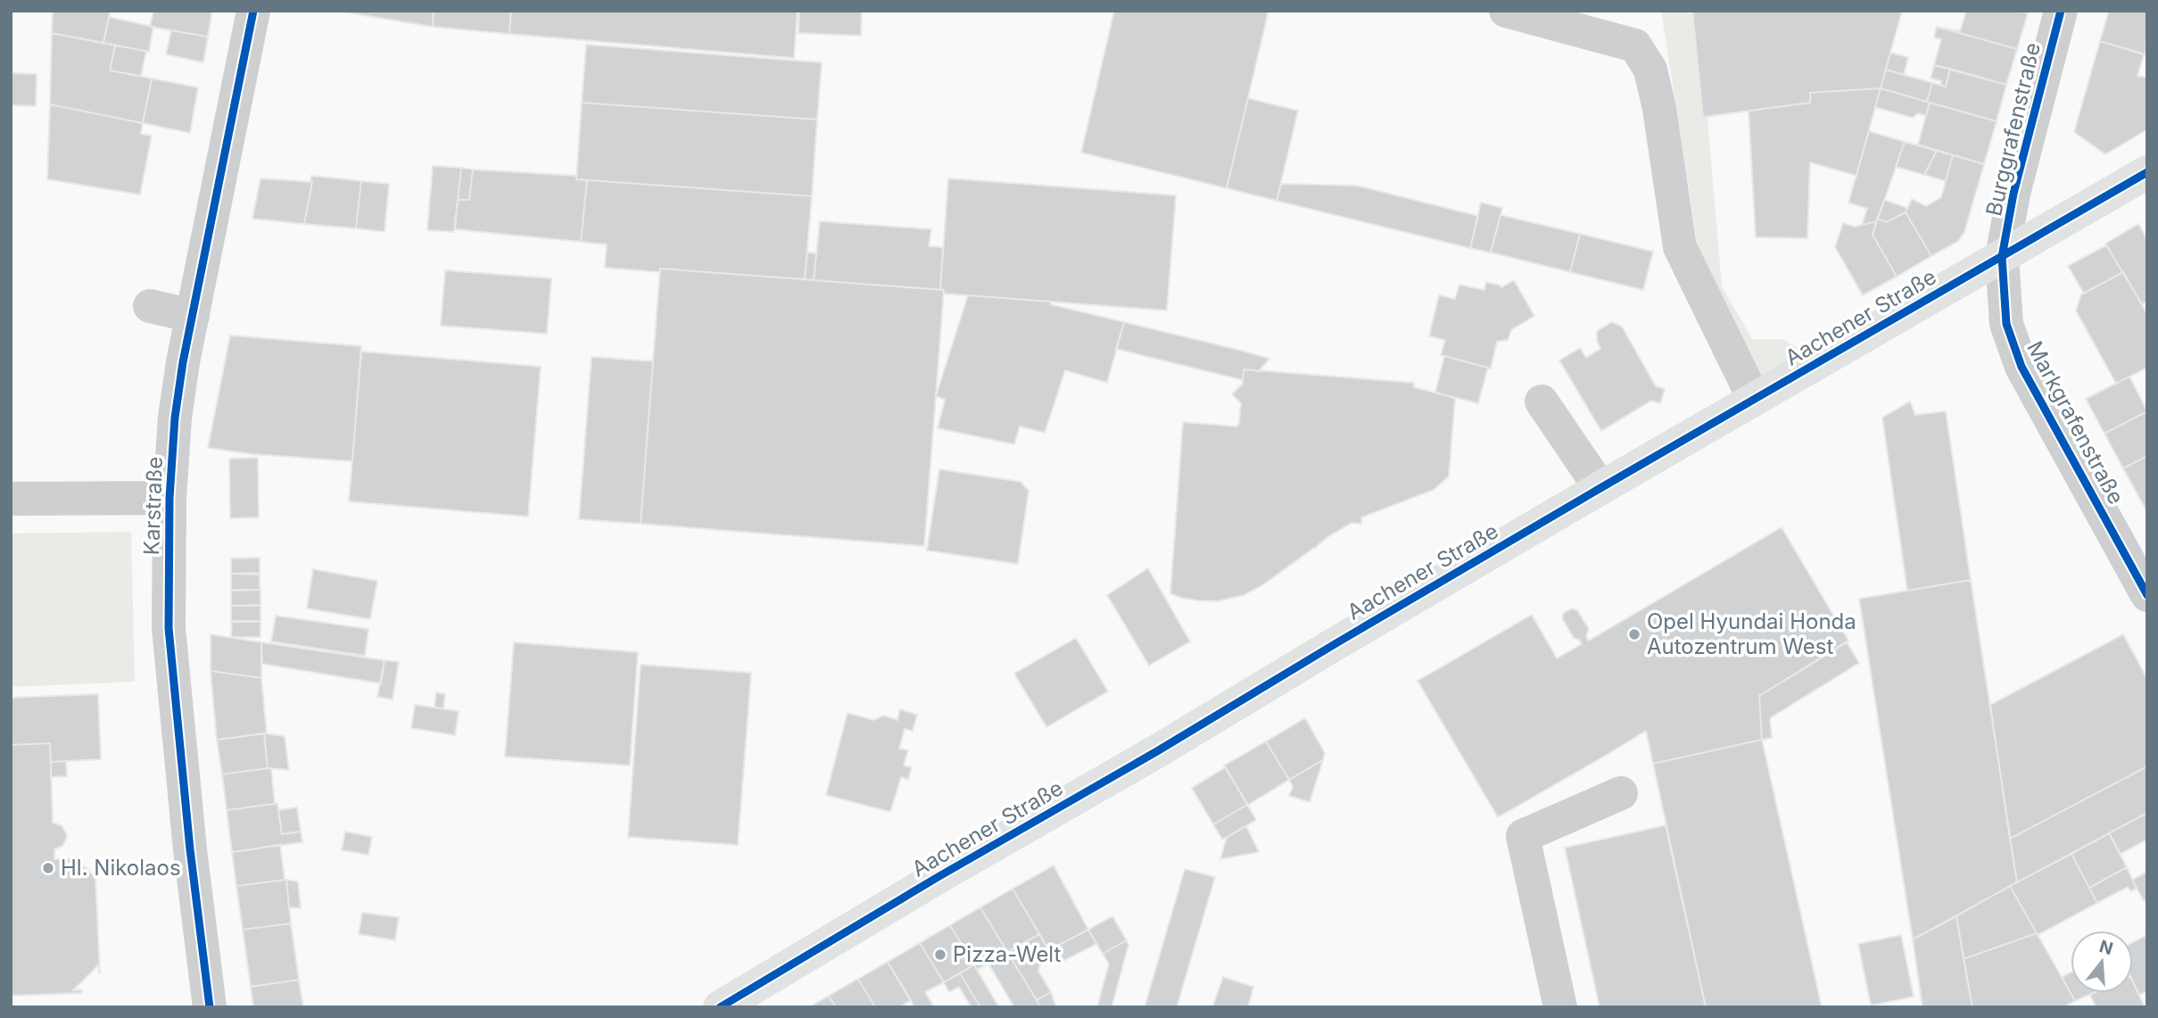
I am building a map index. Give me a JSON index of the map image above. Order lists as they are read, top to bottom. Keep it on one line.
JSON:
{"streets":{"main road":["Aachener Straße"],"street":["Burggrafenstraße","Markgrafenstraße","Karstraße"]},"crossings":[["Burggrafenstraße","Aachener Straße"],["Burggrafenstraße","Markgrafenstraße"],["Aachener Straße","Markgrafenstraße"]],"places":["Opel Hyundai Honda Autozentrum West","Hl. Nikolaos","Pizza-Welt"],"north":"top"}
